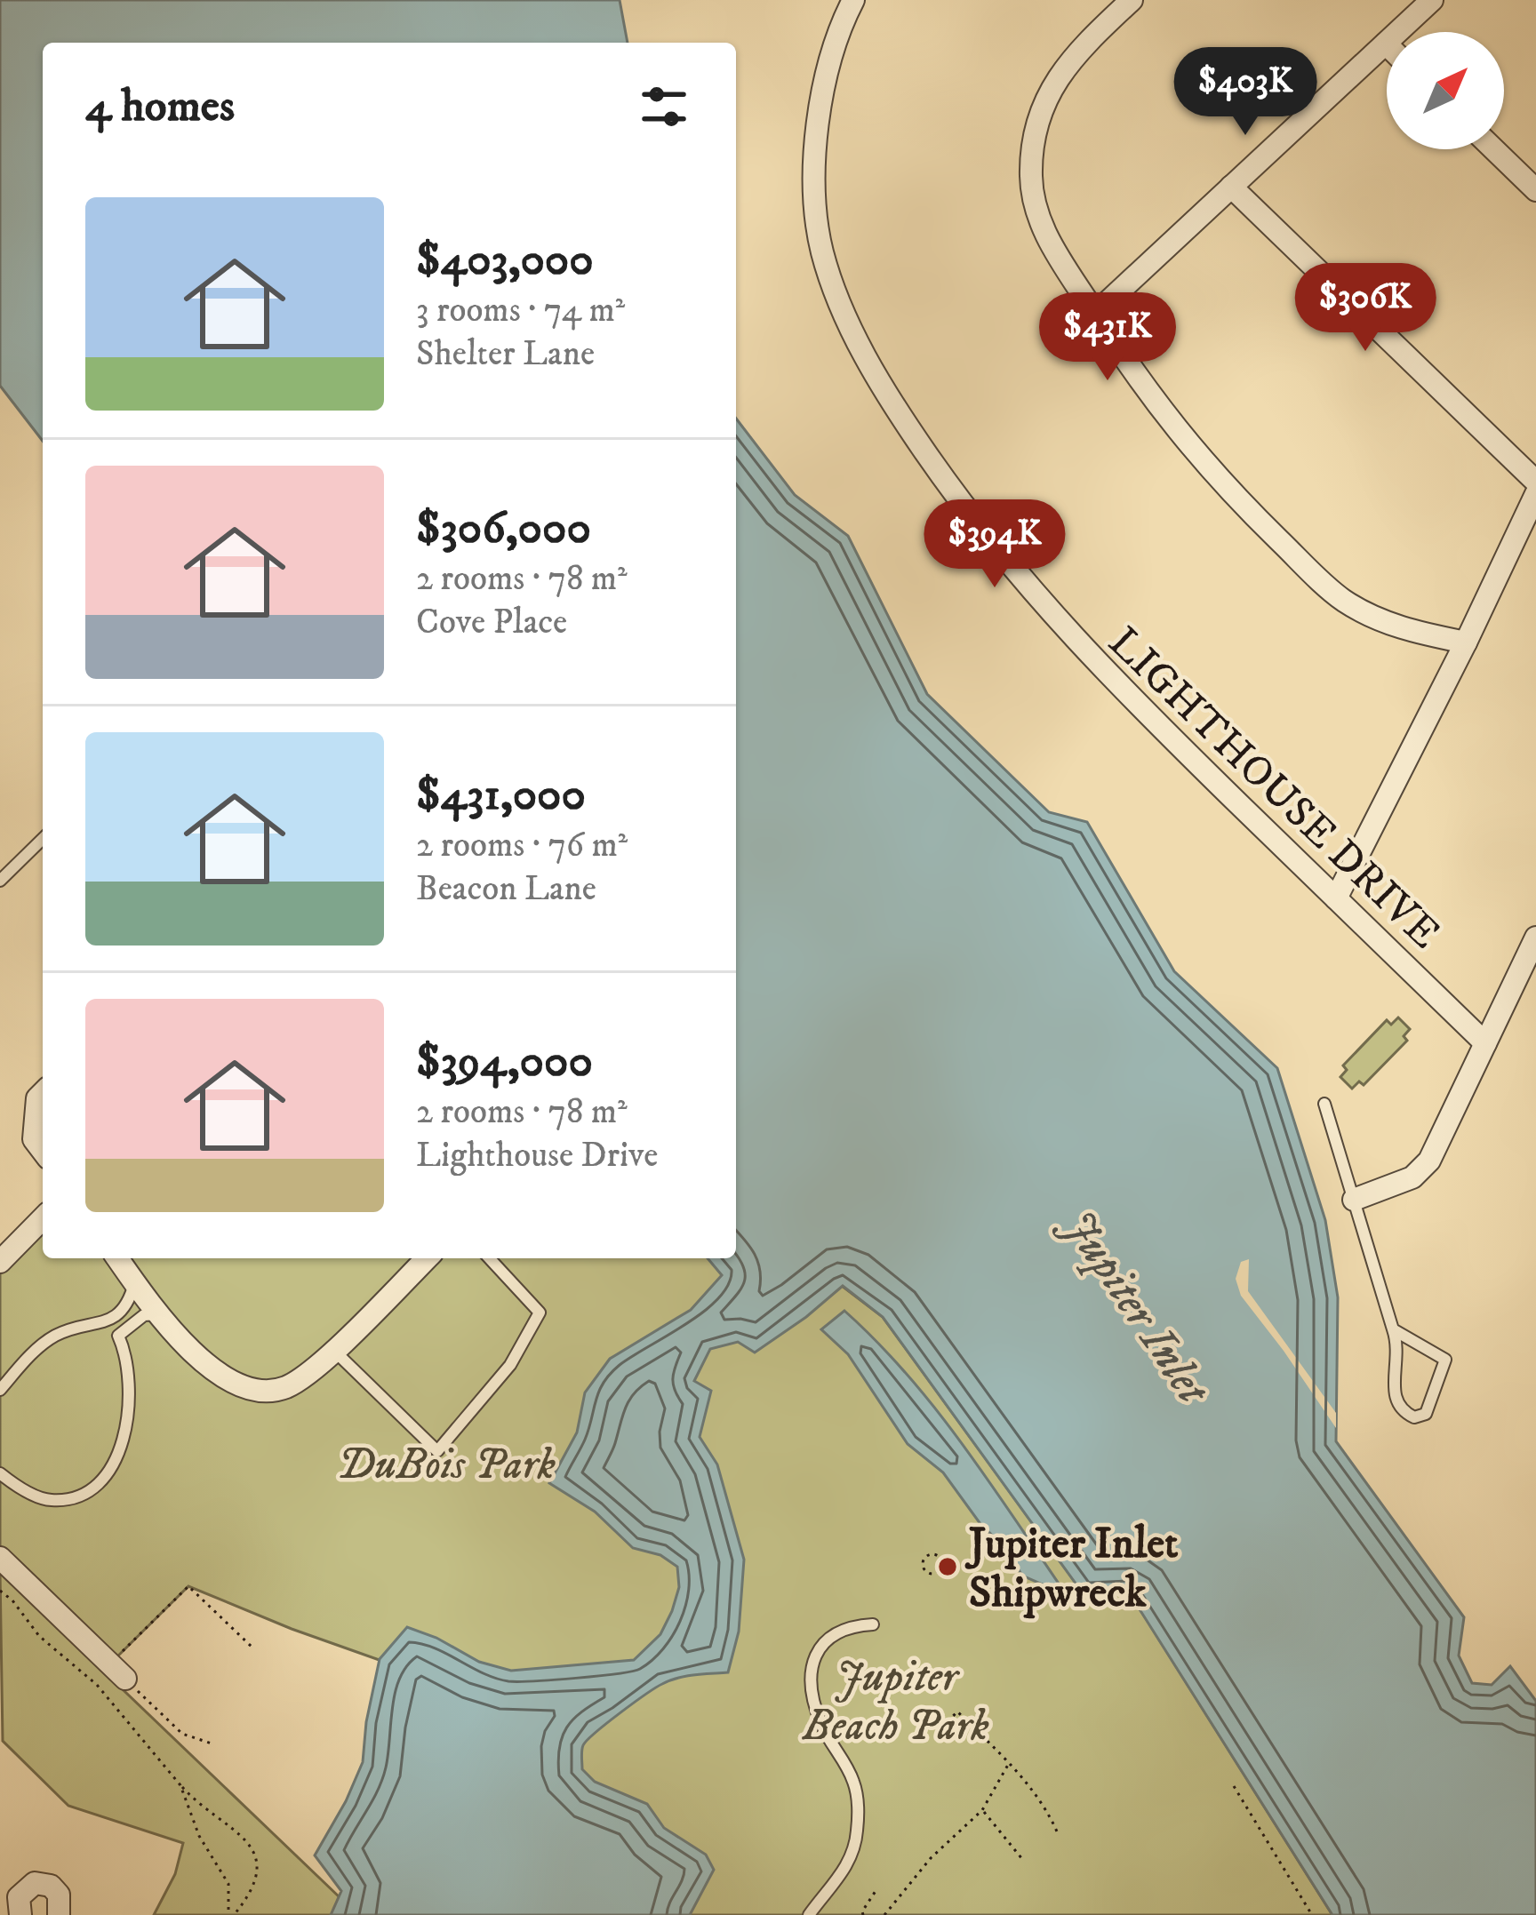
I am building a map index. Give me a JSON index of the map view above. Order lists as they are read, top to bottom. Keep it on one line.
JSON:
{"streets":{"street":["LIGHTHOUSE DRIVE"]},"water":["Jupiter Inlet"],"parks":["DuBois Park","Jupiter Beach Park"],"places":["Jupiter Inlet Shipwreck"],"north":"top right","page":{"heading":"4 homes","price":["$403K","$306K","$431K","$394K"],"list":[{"name":"$403,000","note":"3 rooms · 74 m² · Shelter Lane"},{"name":"$306,000","note":"2 rooms · 78 m² · Cove Place"},{"name":"$431,000","note":"2 rooms · 76 m² · Beacon Lane"},{"name":"$394,000","note":"2 rooms · 78 m² · Lighthouse Drive"}]}}
